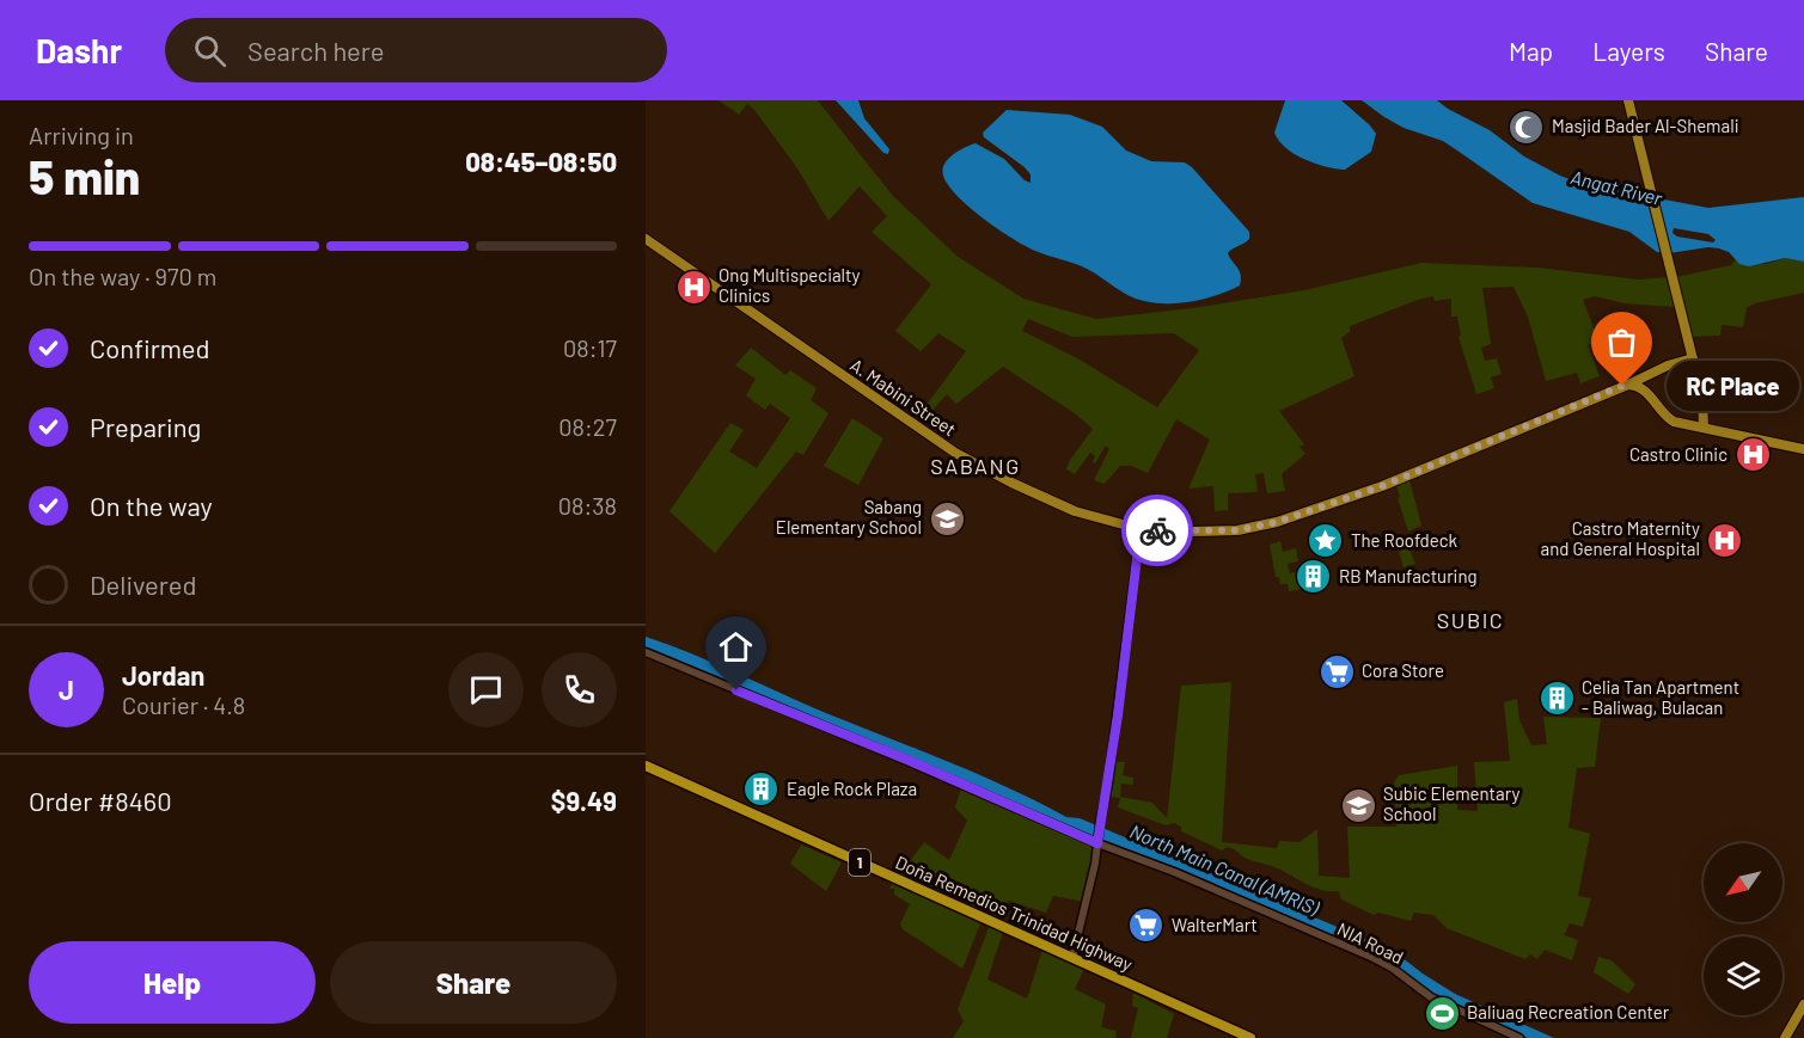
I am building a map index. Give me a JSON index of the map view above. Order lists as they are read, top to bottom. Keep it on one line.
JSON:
{"streets":{"highway":["1","Doña Remedios Trinidad Highway"],"main road":["A. Mabini Street"],"street":["NIA Road"]},"districts":["SABANG","SUBIC"],"water":["Angat River","North Main Canal (AMRIS)"],"places":{"mosque":["Masjid Bader Al-Shemali"],"hospital":["Ong Multispecialty Clinics","Castro Clinic","Castro Maternity and General Hospital"],"other":["RC Place"],"school or university":["Sabang Elementary School","Subic Elementary School"],"place":["The Roofdeck"],"building":["RB Manufacturing","Celia Tan Apartment - Baliwag, Bulacan","Eagle Rock Plaza"],"supermarket":["Cora Store","WalterMart"],"sports":["Baliuag Recreation Center"]},"north":"bottom left","page":{"header":"Dashr","search":"Search here","nav":["Map","Layers","Share"],"heading":["5 min","Arriving in","08:45–08:50"],"panel":["Jordan","Courier · 4.8","Order #8460","$9.49"],"bar":"On the way · 970 m","list":[["Confirmed","08:17"],["Preparing","08:27"],["On the way","08:38"],"Delivered"],"bubble":"RC Place","round":"J","buttons":["Help","Share"]}}
